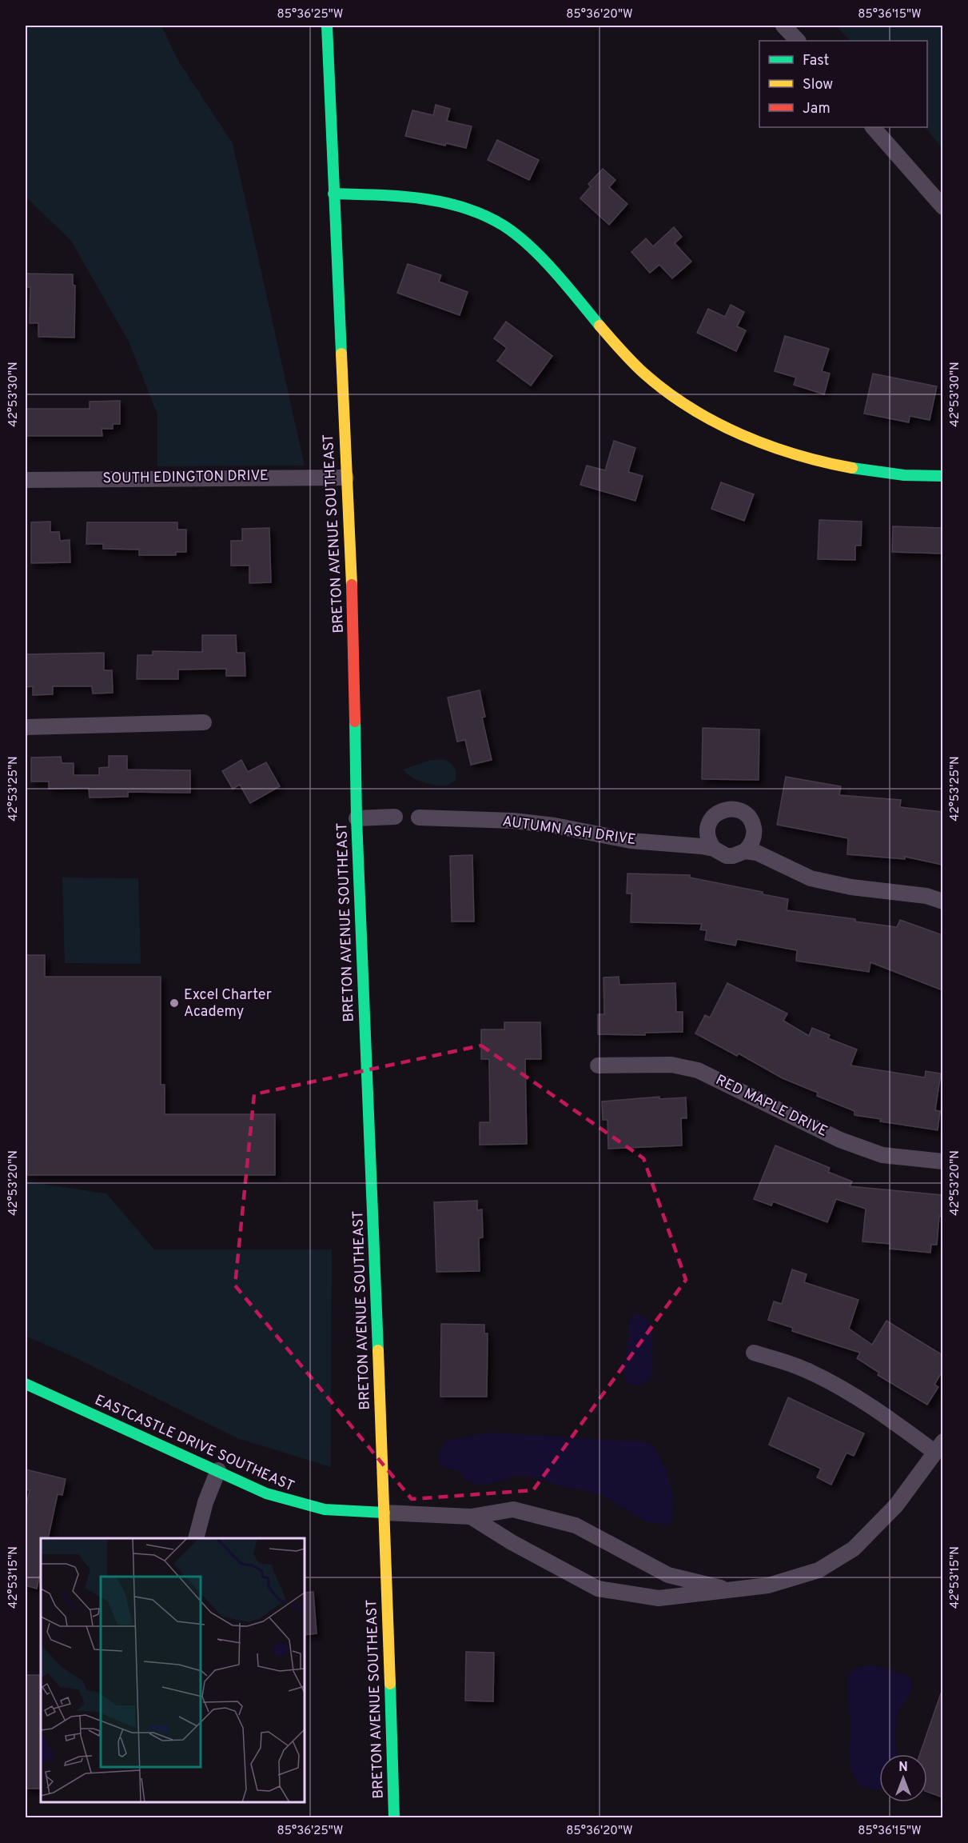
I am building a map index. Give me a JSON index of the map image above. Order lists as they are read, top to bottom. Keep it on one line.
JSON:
{"streets":{"main road":["BRETON AVENUE SOUTHEAST","EASTCASTLE DRIVE SOUTHEAST"],"street":["SOUTH EDINGTON DRIVE","AUTUMN ASH DRIVE","RED MAPLE DRIVE"]},"crossings":[["SOUTH EDINGTON DRIVE","BRETON AVENUE SOUTHEAST"],["BRETON AVENUE SOUTHEAST","EASTCASTLE DRIVE SOUTHEAST"]],"places":["Excel Charter Academy"],"legend":["Fast","Slow","Jam"],"north":"top","coordinates":["85°36'25\"W","85°36'20\"W","85°36'15\"W","42°53'30\"N","42°53'25\"N","42°53'20\"N","42°53'15\"N"]}
